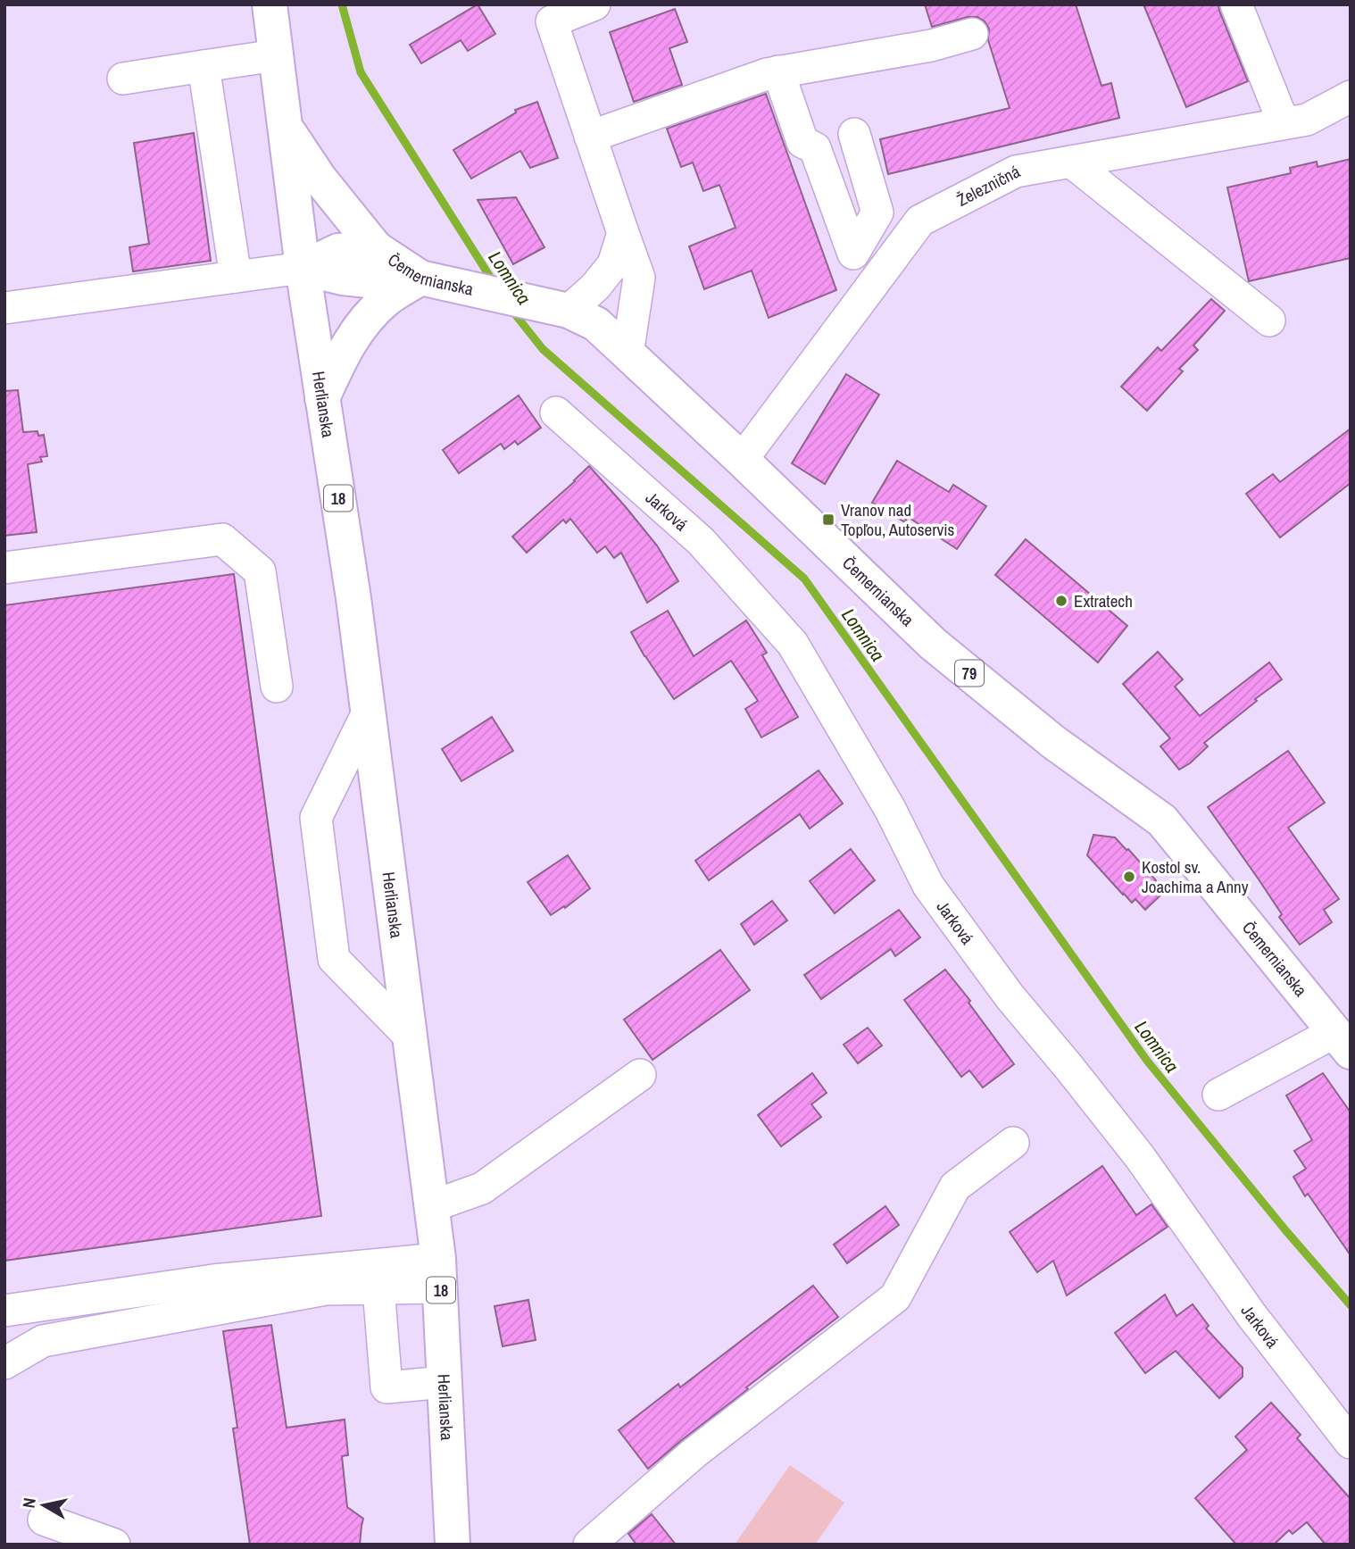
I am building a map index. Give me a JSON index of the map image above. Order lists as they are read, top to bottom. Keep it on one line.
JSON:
{"streets":{"main road":["Čemernianska","Herlianska","18","79"],"street":["Železničná","Jarková"]},"crossings":[["Železničná","Čemernianska"],["Čemernianska","Herlianska"],["Čemernianska","18"],["Herlianska","18"]],"water":["Lomnica"],"places":{"transit":["Vranov nad Topľou, Autoservis"],"other":["Extratech","Kostol sv. Joachima a Anny"]},"north":"left"}
